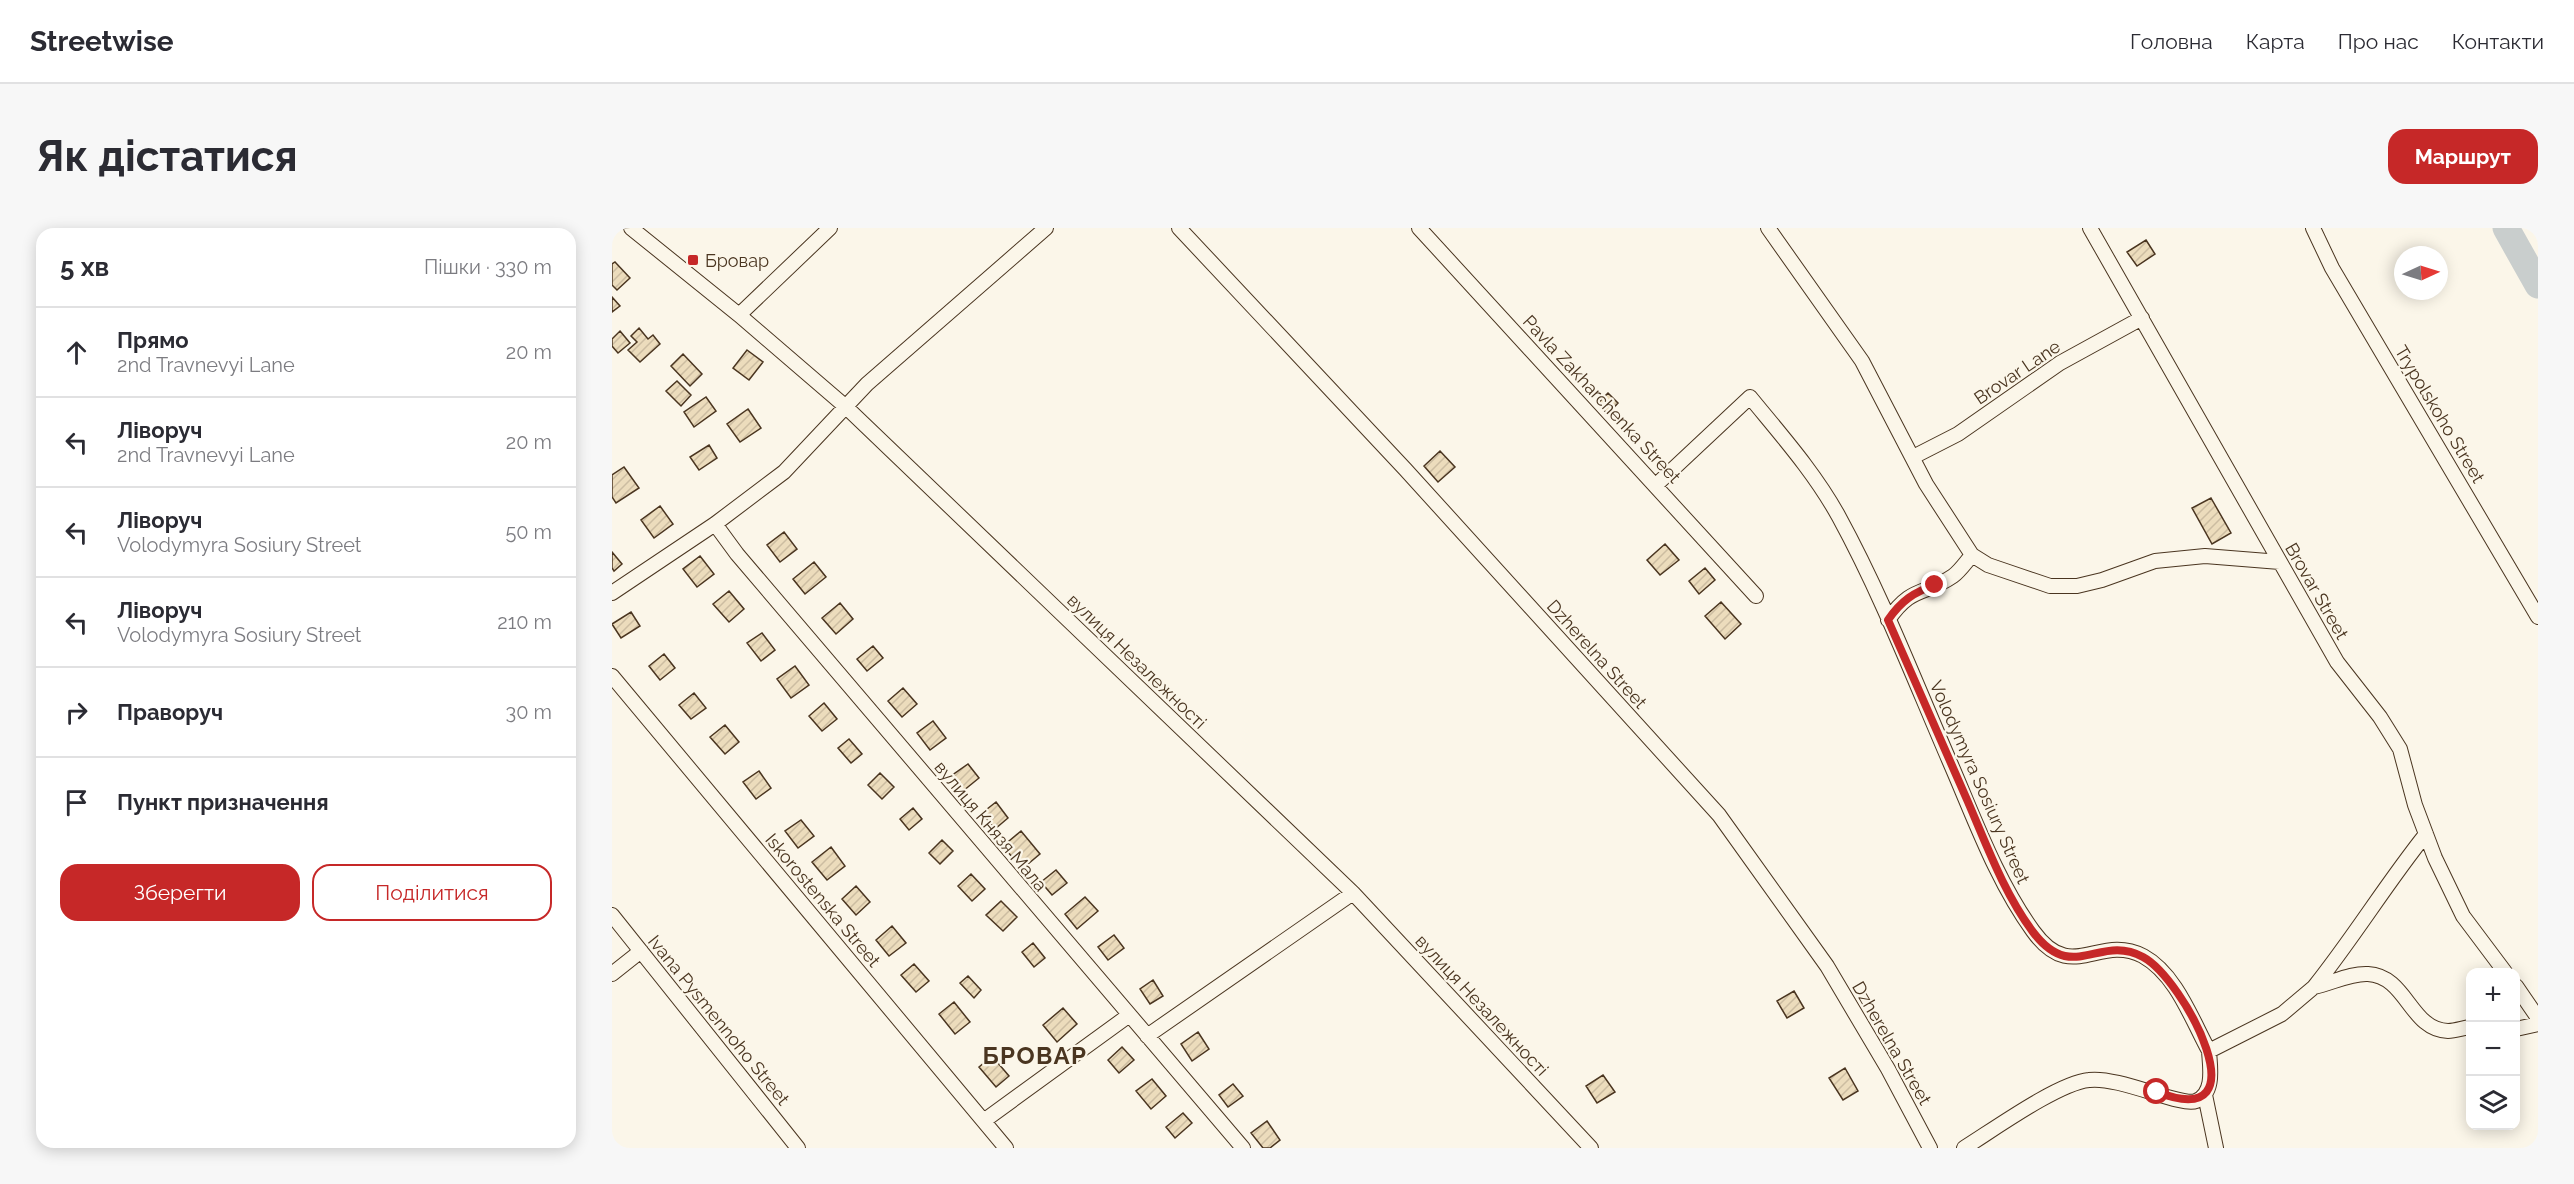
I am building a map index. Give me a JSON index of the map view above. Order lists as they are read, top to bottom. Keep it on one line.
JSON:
{"streets":{"street":["Brovar Lane","Pavla Zakharchenka Street","Trypolskoho Street","Brovar Street","Dzherelna Street","вулиця Незалежності","Volodymyra Sosiury Street","вулиця Князя Мала","Iskorostenska Street","Ivana Pysmennoho Street"]},"crossings":[["Brovar Lane","Brovar Street"],["Pavla Zakharchenka Street","Volodymyra Sosiury Street"]],"districts":["БРОВАР"],"places":{"transit":["Бровар"]},"north":"right","page":{"header":"Streetwise","nav":["Головна","Карта","Про нас","Контакти"],"buttons":["Маршрут",["Зберегти","Поділитися"]],"title":"Як дістатися","heading":["5 хв","Пішки · 330 m"],"list":[["Прямо","2nd Travnevyi Lane","20 m"],["Ліворуч","2nd Travnevyi Lane","20 m"],["Ліворуч","Volodymyra Sosiury Street","50 m"],["Ліворуч","Volodymyra Sosiury Street","210 m"],["Праворуч","30 m"],"Пункт призначення"],"map_buttons":["+","−"]}}
